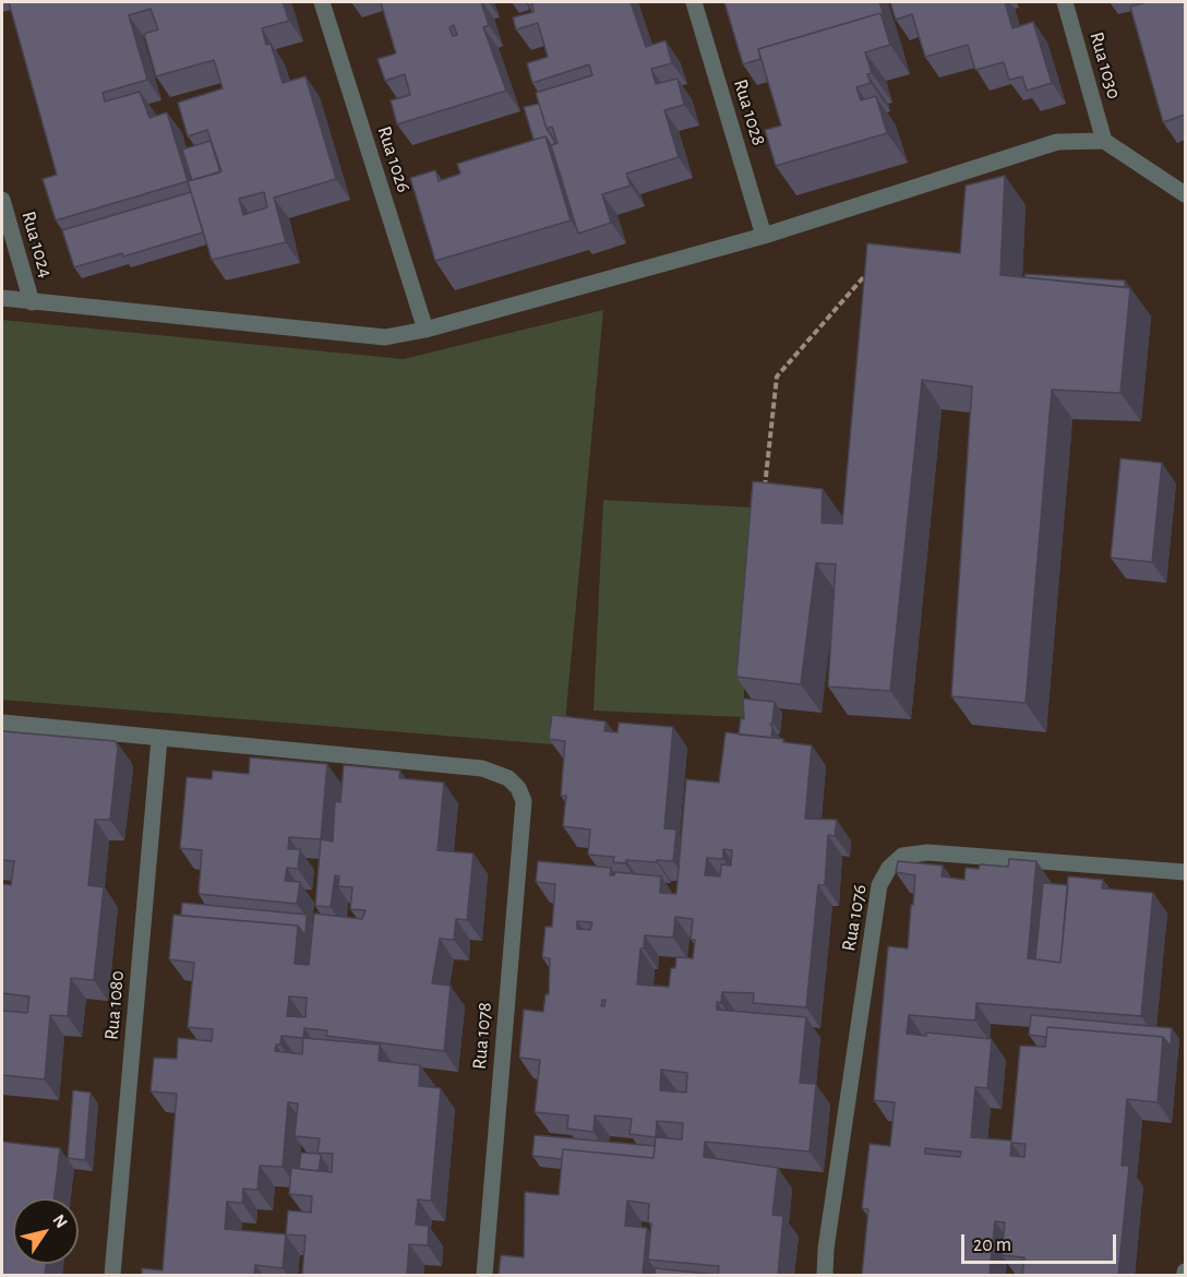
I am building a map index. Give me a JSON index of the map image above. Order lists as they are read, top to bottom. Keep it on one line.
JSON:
{"streets":{"street":["Rua 1030","Rua 1028","Rua 1026","Rua 1024","Rua 1076","Rua 1080","Rua 1078"]},"crossings":[["Rua 1080","Rua 1078"]],"scale_bar":"20 m","north":"top right"}
